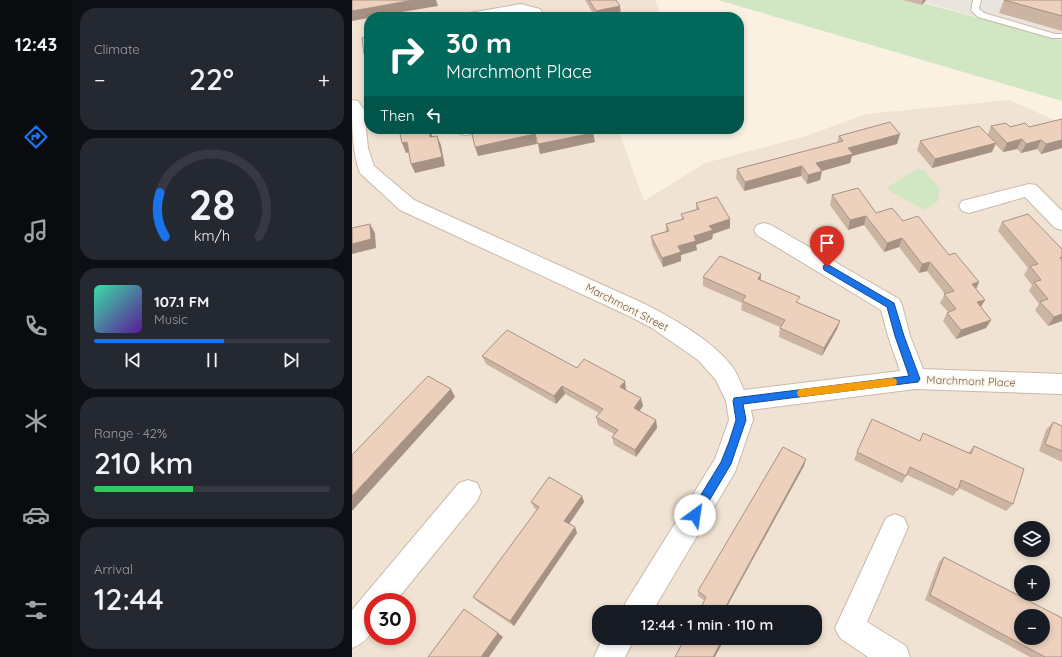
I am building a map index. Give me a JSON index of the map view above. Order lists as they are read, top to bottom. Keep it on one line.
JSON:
{"streets":{"street":["Marchmont Street","Marchmont Place"]},"crossings":[["Marchmont Street","Marchmont Place"]],"page":{"tabs":"12:43","tile":["Climate",["Range · 42%","210 km"],["Arrival","12:44"]],"turn":["30 m","Marchmont Place"],"heat":["−","22°","+"],"then":"Then","song":["107.1 FM","Music"],"map_buttons":["+","−"],"limit":"30","trip":"12:44 · 1 min · 110 m","gauge":["28","km/h"]}}
